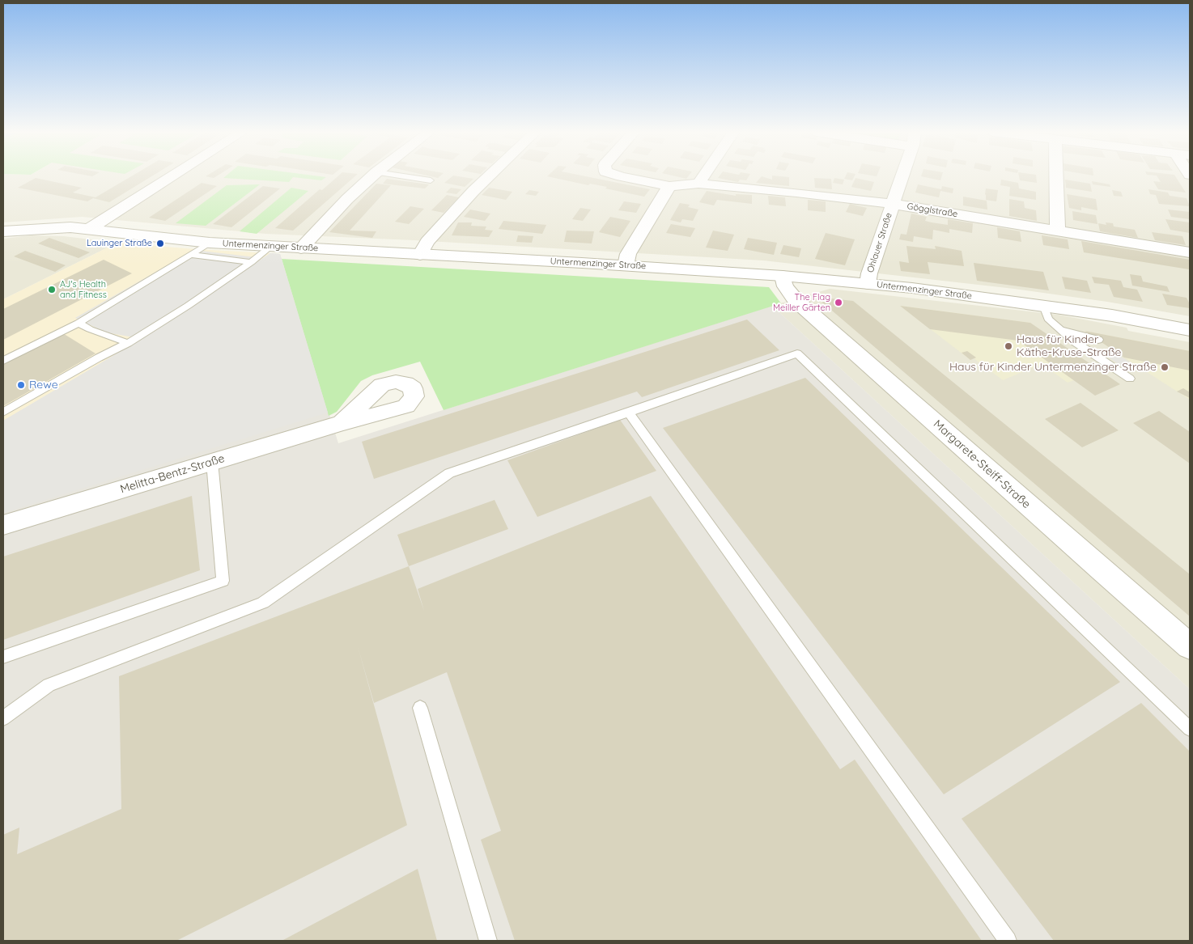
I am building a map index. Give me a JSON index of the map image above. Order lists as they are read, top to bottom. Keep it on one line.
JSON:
{"streets":{"street":["Gögglstraße","Ohlauer Straße","Untermenzinger Straße","Margarete-Steiff-Straße","Melitta-Bentz-Straße"]},"crossings":[["Gögglstraße","Ohlauer Straße"],["Ohlauer Straße","Untermenzinger Straße"],["Untermenzinger Straße","Margarete-Steiff-Straße"]],"places":["Lauinger Straße","AJ's Health and Fitness","The Flag Meiller Gärten","Haus für Kinder Käthe-Kruse-Straße","Haus für Kinder Untermenzinger Straße","Rewe"]}
